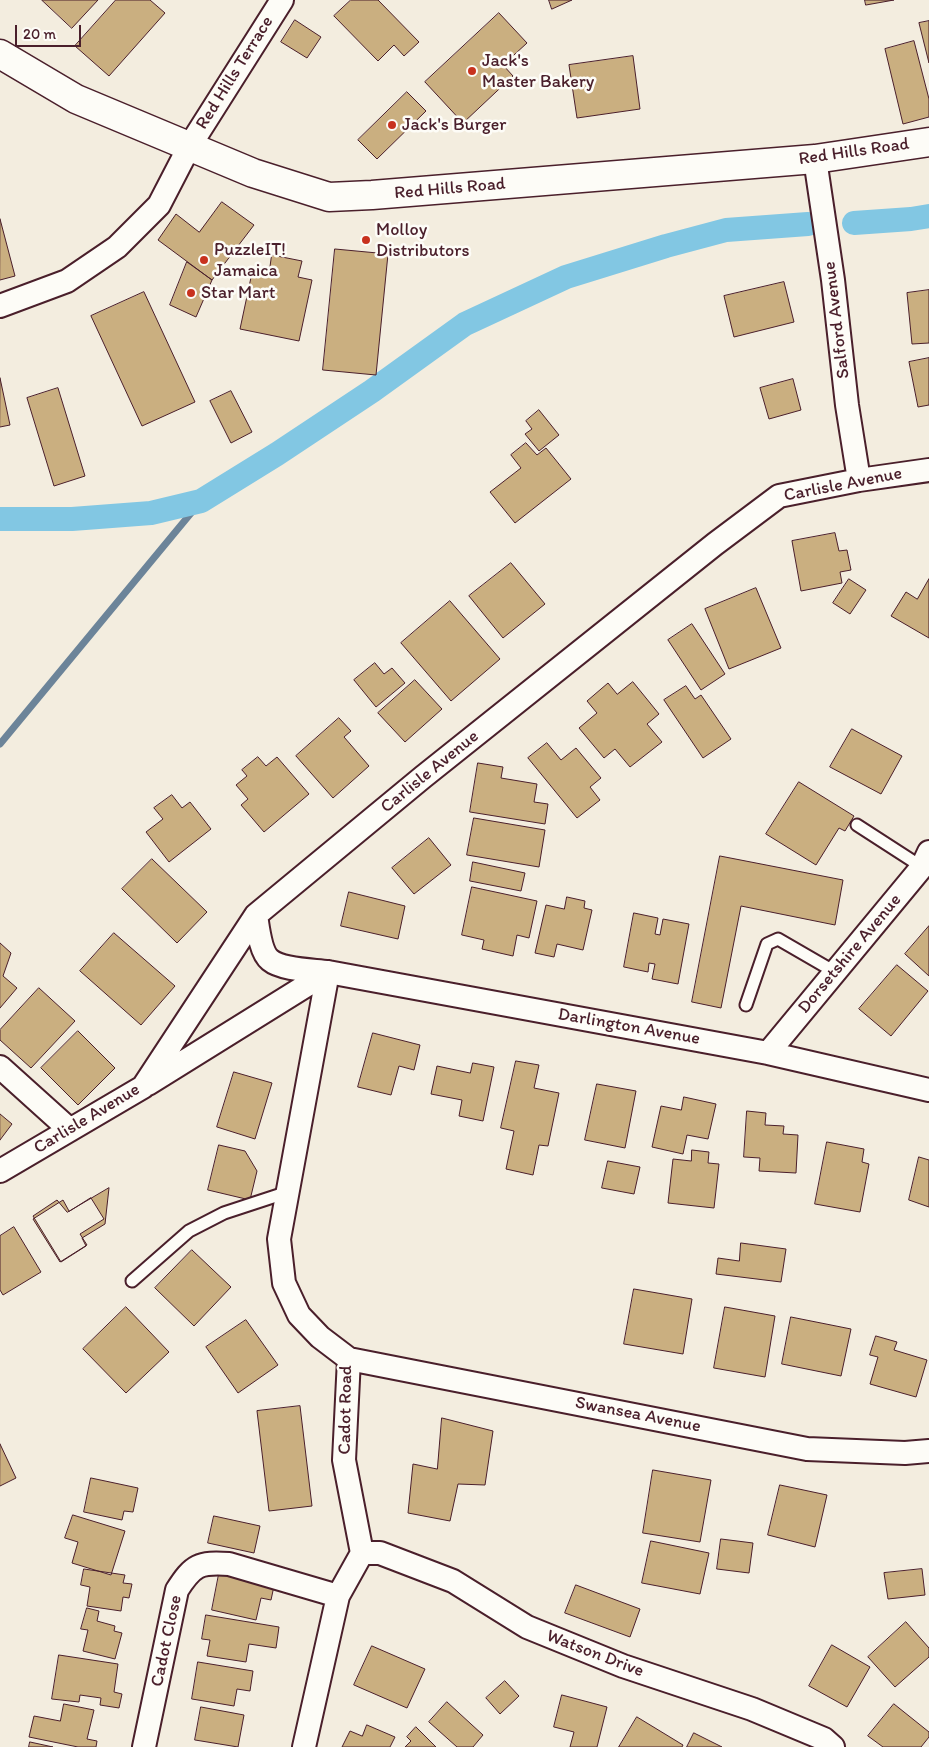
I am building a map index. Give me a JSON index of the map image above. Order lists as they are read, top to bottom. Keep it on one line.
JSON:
{"streets":{"main road":["Red Hills Road"],"street":["Red Hills Terrace","Salford Avenue","Carlisle Avenue","Dorsetshire Avenue","Darlington Avenue","Cadot Road","Swansea Avenue","Cadot Close","Watson Drive"]},"crossings":[["Red Hills Terrace","Red Hills Road"],["Red Hills Road","Salford Avenue"],["Salford Avenue","Carlisle Avenue"],["Carlisle Avenue","Darlington Avenue"],["Dorsetshire Avenue","Darlington Avenue"],["Darlington Avenue","Cadot Road"],["Cadot Road","Swansea Avenue"],["Cadot Road","Watson Drive"]],"places":["Jack's Master Bakery","Jack's Burger","Molloy Distributors","PuzzleIT! Jamaica","Star Mart"],"scale_bar":"20 m"}
